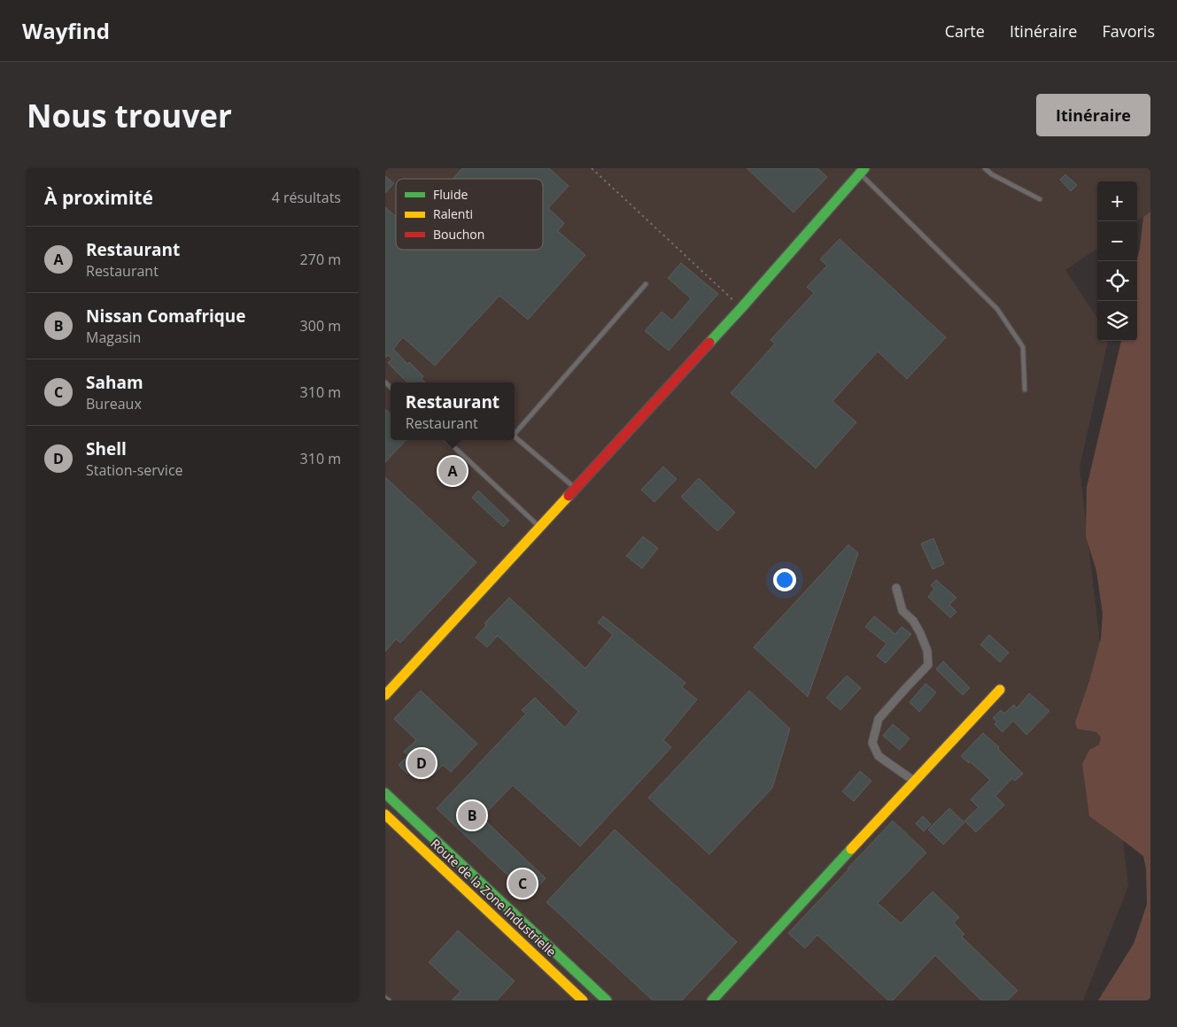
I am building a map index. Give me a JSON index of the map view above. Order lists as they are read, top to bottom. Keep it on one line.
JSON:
{"streets":{"street":["Route de la Zone Industrielle"]},"legend":["Fluide","Ralenti","Bouchon"],"page":{"header":"Wayfind","nav":["Carte","Itinéraire","Favoris"],"buttons":"Itinéraire","title":"Nous trouver","heading":["À proximité","4 résultats"],"map_buttons":["+","−"],"list":[{"mark":"A","name":"Restaurant","note":"Restaurant","value":"270 m"},{"mark":"B","name":"Nissan Comafrique","note":"Magasin","value":"300 m"},{"mark":"C","name":"Saham","note":"Bureaux","value":"310 m"},{"mark":"D","name":"Shell","note":"Station-service","value":"310 m"}],"popup":["Restaurant","Restaurant"],"pins":["A","D","B","C"]}}
